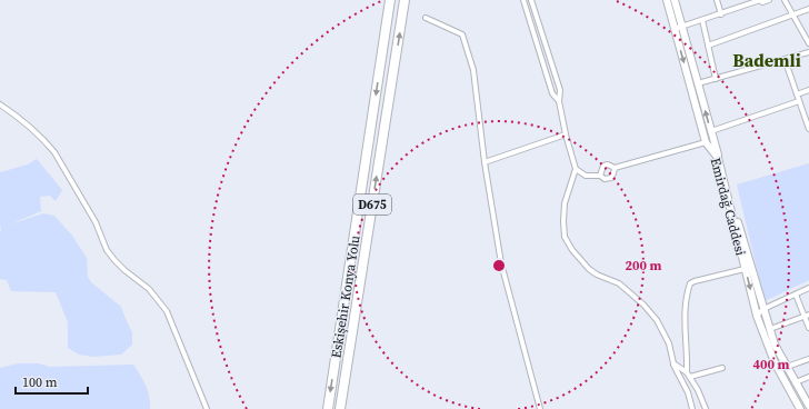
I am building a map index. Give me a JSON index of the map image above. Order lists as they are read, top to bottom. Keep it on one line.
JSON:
{"streets":{"highway":["D675","Eskişehir Konya Yolu"],"main road":["Emirdağ Caddesi"]},"districts":["Bademli"],"scale_bar":"100 m","rings":["200 m","400 m"]}
